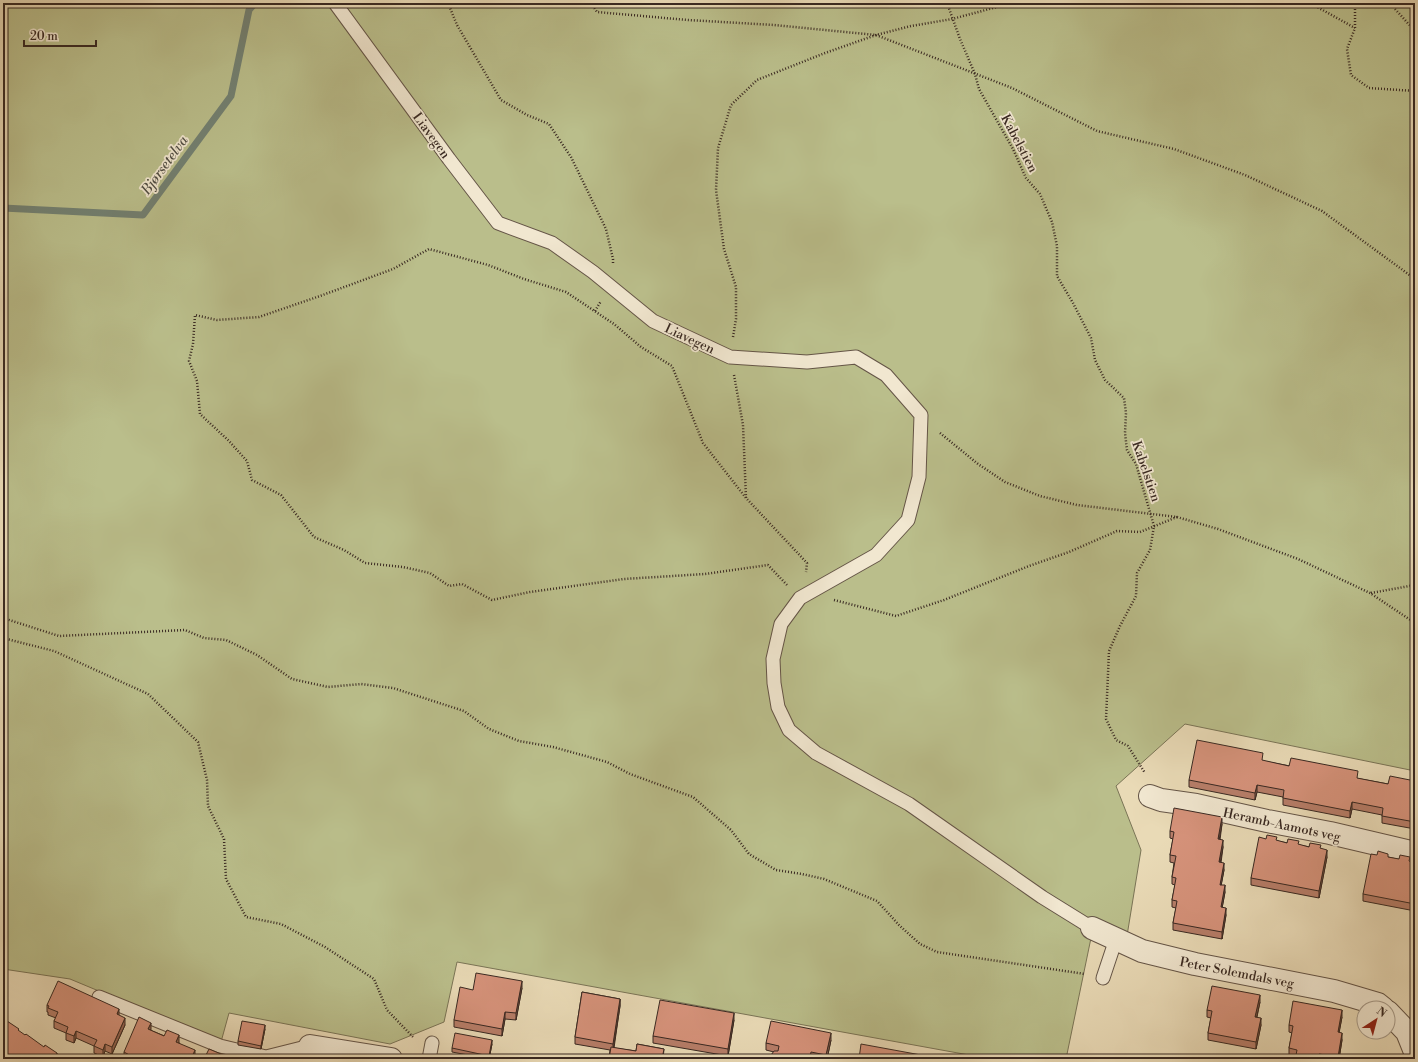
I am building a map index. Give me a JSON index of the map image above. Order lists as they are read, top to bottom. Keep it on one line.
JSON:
{"streets":{"street":["Heramb-Aamots veg","Peter Solemdals veg"],"lane":["Liavegen"],"path":["Kabelstien"]},"crossings":[["Kabelstien","Heramb-Aamots veg"]],"water":["Bjørsetelva"],"scale_bar":"20 m","north":"top right"}
